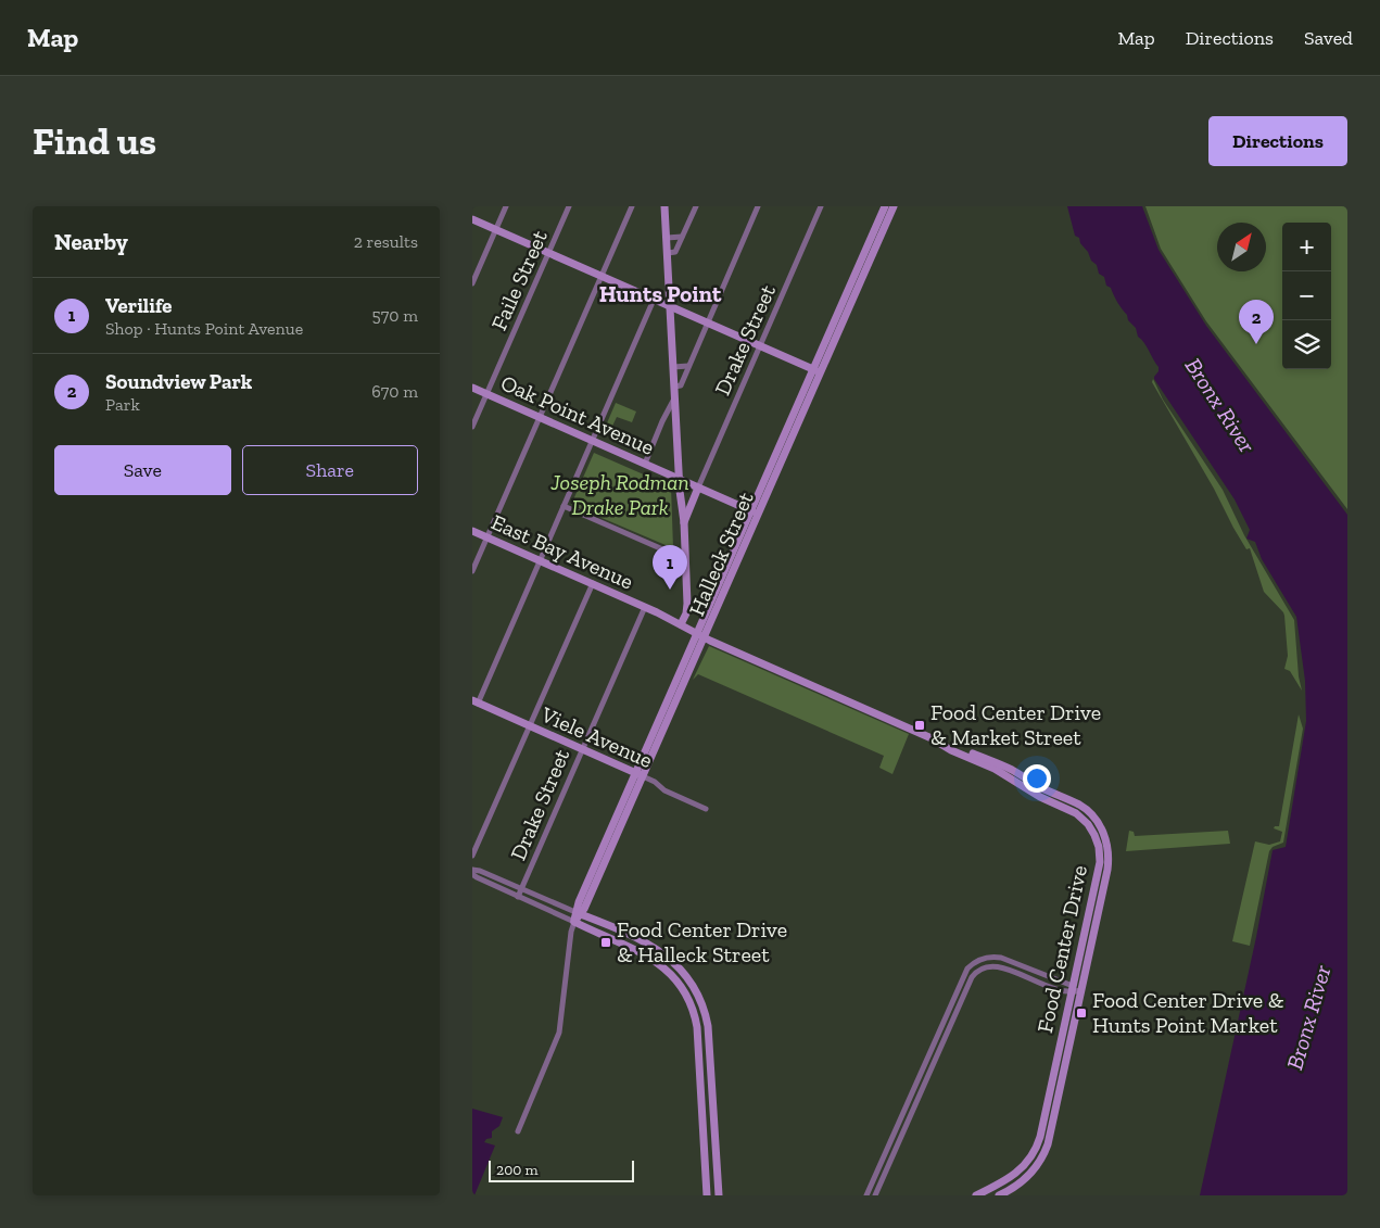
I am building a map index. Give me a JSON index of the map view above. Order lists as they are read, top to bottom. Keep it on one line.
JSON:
{"streets":{"main road":["Oak Point Avenue","East Bay Avenue","Halleck Street","Viele Avenue","Food Center Drive"],"street":["Faile Street","Drake Street"]},"crossings":[["Faile Street","Oak Point Avenue"],["Drake Street","Oak Point Avenue"],["Drake Street","East Bay Avenue"],["Drake Street","Viele Avenue"],["Oak Point Avenue","Halleck Street"],["East Bay Avenue","Halleck Street"],["East Bay Avenue","Food Center Drive"],["Halleck Street","Viele Avenue"],["Halleck Street","Food Center Drive"]],"districts":["Hunts Point"],"water":["Bronx River"],"parks":["Joseph Rodman Drake Park"],"places":{"transit":["Food Center Drive & Market Street","Food Center Drive & Halleck Street","Food Center Drive & Hunts Point Market"]},"scale_bar":"200 m","north":"top right","page":{"header":"Map","nav":["Map","Directions","Saved"],"buttons":["Directions",["Save","Share"]],"title":"Find us","heading":["Nearby","2 results"],"map_buttons":["+","−"],"list":[{"mark":"1","name":"Verilife","note":"Shop · Hunts Point Avenue","value":"570 m"},{"mark":"2","name":"Soundview Park","note":"Park","value":"670 m"}],"pins":["2","1"],"scale":"200 m"}}
